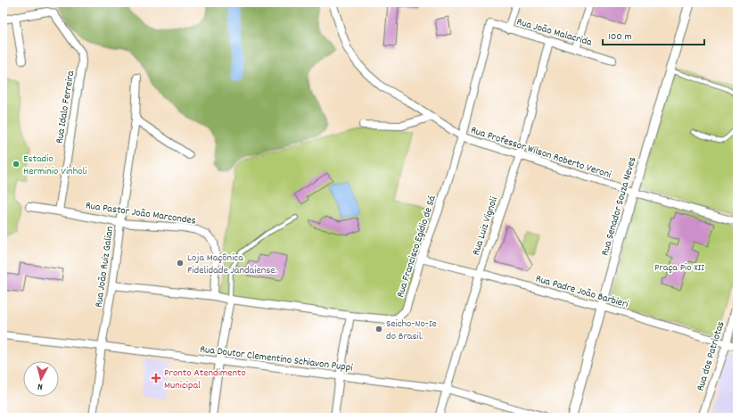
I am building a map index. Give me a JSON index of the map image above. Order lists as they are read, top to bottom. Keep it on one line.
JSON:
{"streets":{"street":["Rua João Malacrida","Rua Idalo Ferreira","Rua Professor Wilson Roberto Veroni","Rua Senador Souza Neves","Rua Pastor João Marcondes","Rua Luiz Vignoli","Rua Francisco Egídio de Sá","Rua João Ruiz Galian","Rua Padre João Barbieri","Rua dos Patriotas","Rua Doutor Clementino Schiavon Puppi"]},"crossings":[["Rua João Malacrida","Rua Luiz Vignoli"],["Rua João Malacrida","Rua Francisco Egídio de Sá"],["Rua Idalo Ferreira","Rua Pastor João Marcondes"],["Rua Professor Wilson Roberto Veroni","Rua Senador Souza Neves"],["Rua Professor Wilson Roberto Veroni","Rua Luiz Vignoli"],["Rua Professor Wilson Roberto Veroni","Rua Francisco Egídio de Sá"],["Rua Senador Souza Neves","Rua Padre João Barbieri"],["Rua Pastor João Marcondes","Rua Francisco Egídio de Sá"],["Rua Pastor João Marcondes","Rua João Ruiz Galian"],["Rua Luiz Vignoli","Rua Padre João Barbieri"],["Rua Luiz Vignoli","Rua Doutor Clementino Schiavon Puppi"],["Rua Francisco Egídio de Sá","Rua João Ruiz Galian"],["Rua Francisco Egídio de Sá","Rua Padre João Barbieri"],["Rua João Ruiz Galian","Rua Doutor Clementino Schiavon Puppi"],["Rua Padre João Barbieri","Rua dos Patriotas"]],"parks":["Praça Pio XII"],"places":{"other":["Estadio Herminio Vinholi","Loja Maçônica Fidelidade Jandaiense.","Seicho-No-Ie do Brasil."],"health":["Pronto Atendimento Municipal"]},"scale_bar":"100 m","north":"bottom"}
